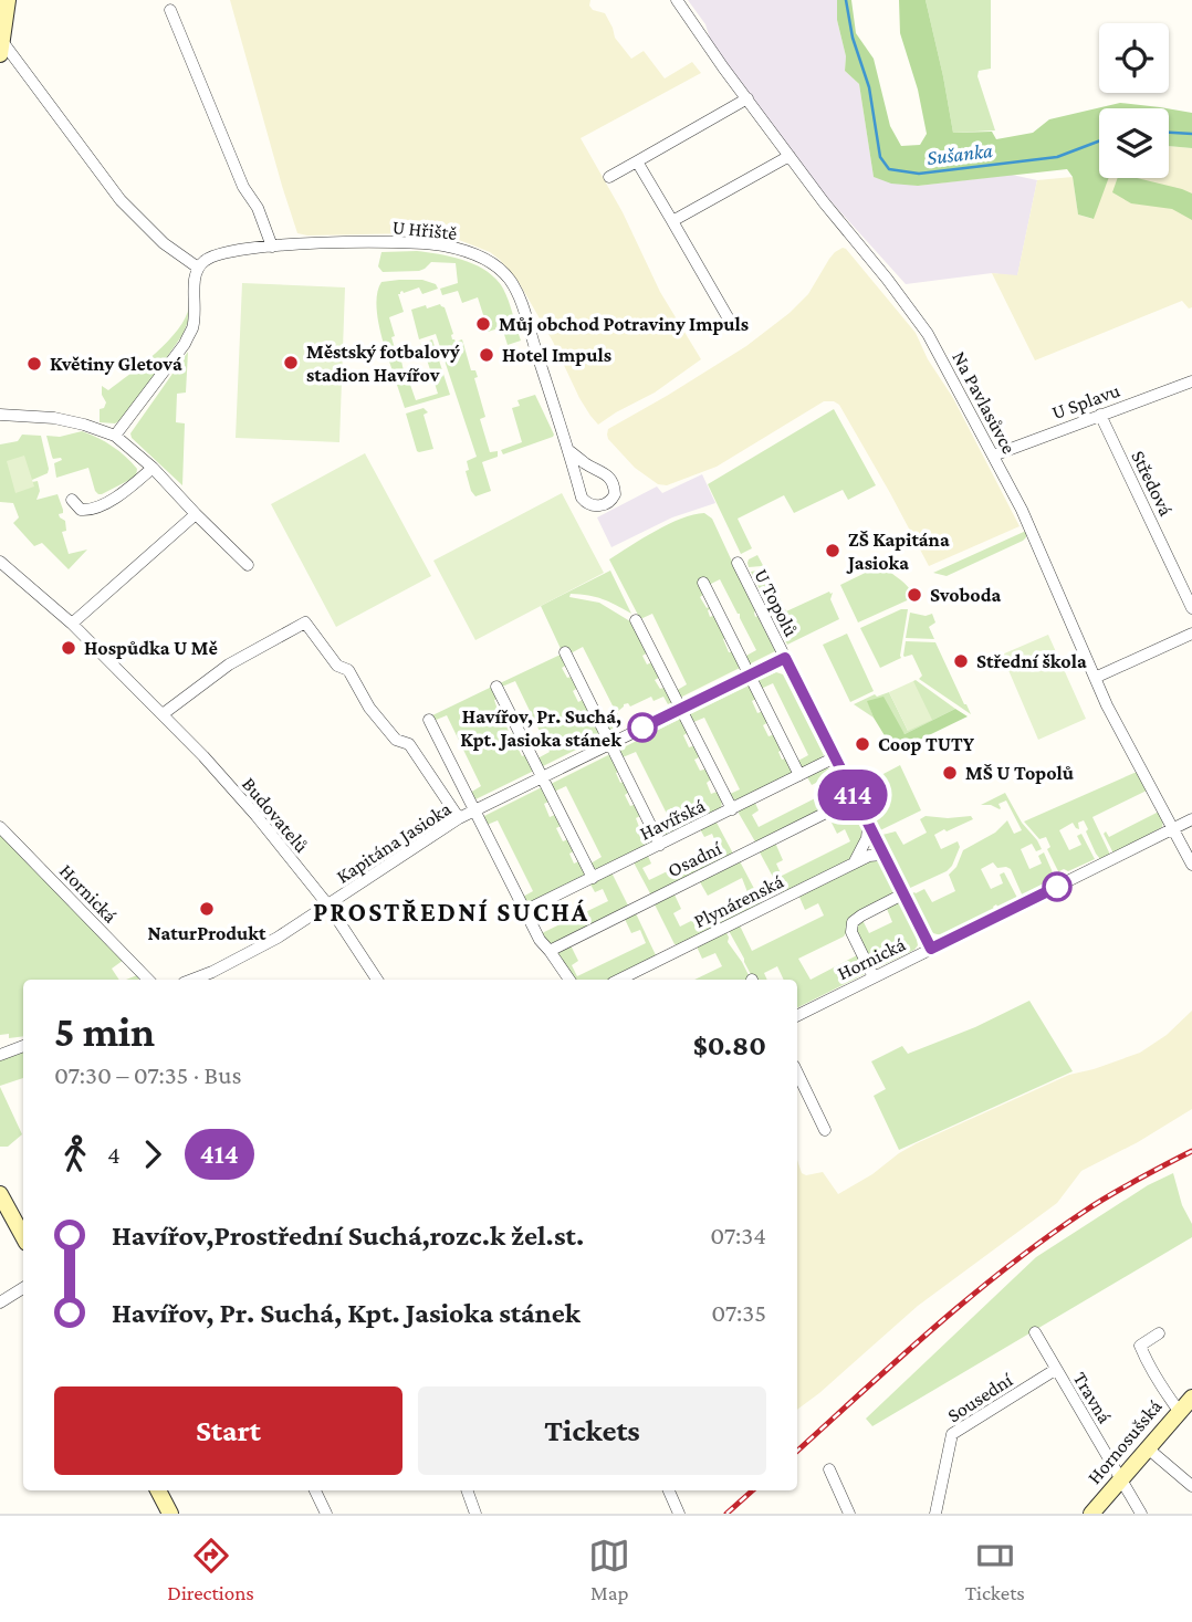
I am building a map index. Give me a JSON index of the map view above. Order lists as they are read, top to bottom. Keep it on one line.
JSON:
{"streets":{"street":["U Hřiště","U Splavu","Na Pavlasůvce","Středová","U Topolů","Budovatelů","Havířská","Kapitána Jasioka","Osadní","Hornická","Plynárenská","Sousední","Travná","Hornosušská"]},"crossings":[["U Splavu","Na Pavlasůvce"],["U Splavu","Středová"],["Na Pavlasůvce","Hornická"],["U Topolů","Havířská"],["U Topolů","Kapitána Jasioka"],["U Topolů","Osadní"],["U Topolů","Hornická"],["U Topolů","Plynárenská"],["Budovatelů","Kapitána Jasioka"],["Sousední","Travná"],["Travná","Hornosušská"]],"districts":["PROSTŘEDNÍ SUCHÁ"],"water":["Sušanka"],"places":["Můj obchod Potraviny Impuls","Hotel Impuls","Městský fotbalový stadion Havířov","Květiny Gletová","ZŠ Kapitána Jasioka","Svoboda","Hospůdka U Mě","Střední škola","Havířov, Pr. Suchá, Kpt. Jasioka stánek","Coop TUTY","MŠ U Topolů","NaturProdukt"],"lines":["bus line 414"],"page":{"on_map":"414","heading":["5 min","07:30 – 07:35 · Bus","$0.80"],"legs":["4","414"],"list":[{"name":"Havířov,Prostřední Suchá,rozc.k žel.st.","value":"07:34"},{"name":"Havířov, Pr. Suchá, Kpt. Jasioka stánek","value":"07:35"}],"buttons":["Start","Tickets"],"tabs":["Directions","Map","Tickets"]}}
